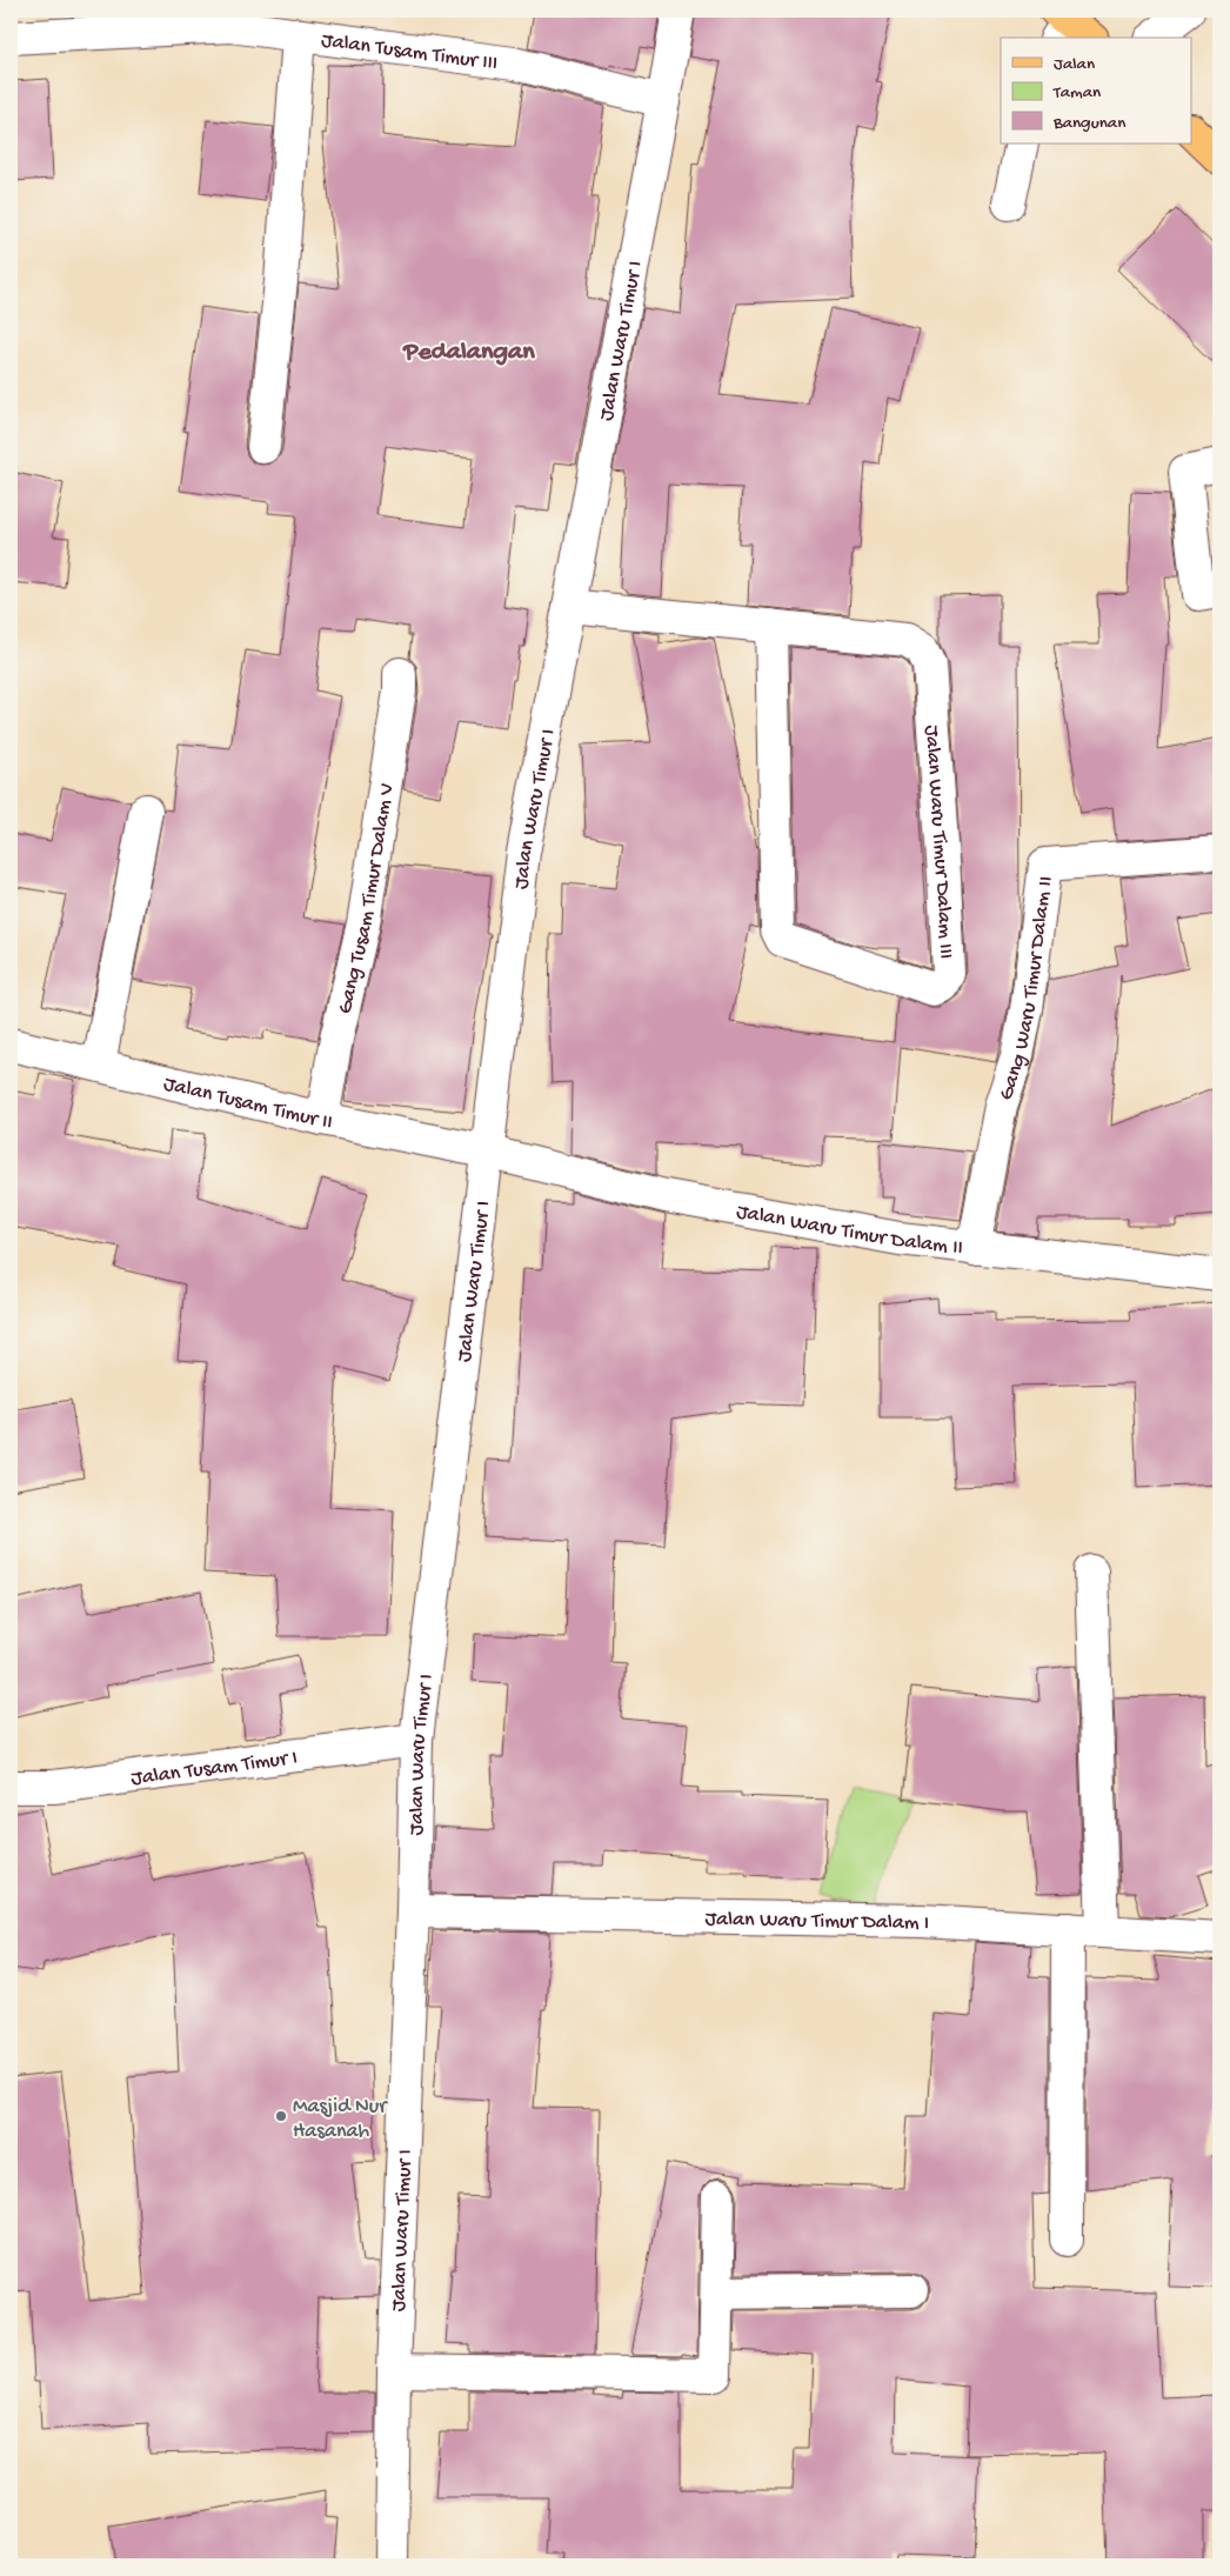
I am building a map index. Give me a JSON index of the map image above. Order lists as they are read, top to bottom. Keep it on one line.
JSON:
{"streets":{"street":["Jalan Tusam Timur III","Jalan Waru Timur I","Jalan Waru Timur Dalam III","Gang Tusam Timur Dalam V","Gang Waru Timur Dalam II","Jalan Tusam Timur II","Jalan Waru Timur Dalam II","Jalan Tusam Timur I","Jalan Waru Timur Dalam I"]},"crossings":[["Jalan Tusam Timur III","Jalan Waru Timur I"],["Jalan Waru Timur I","Jalan Waru Timur Dalam III"],["Jalan Waru Timur I","Jalan Tusam Timur II"],["Jalan Waru Timur I","Jalan Waru Timur Dalam II"],["Jalan Waru Timur I","Jalan Tusam Timur I"],["Jalan Waru Timur I","Jalan Waru Timur Dalam I"],["Gang Tusam Timur Dalam V","Jalan Tusam Timur II"],["Gang Waru Timur Dalam II","Jalan Waru Timur Dalam II"],["Jalan Tusam Timur II","Jalan Waru Timur Dalam II"]],"districts":["Pedalangan"],"places":["Masjid Nur Hasanah"],"legend":["Jalan","Taman","Bangunan"]}
